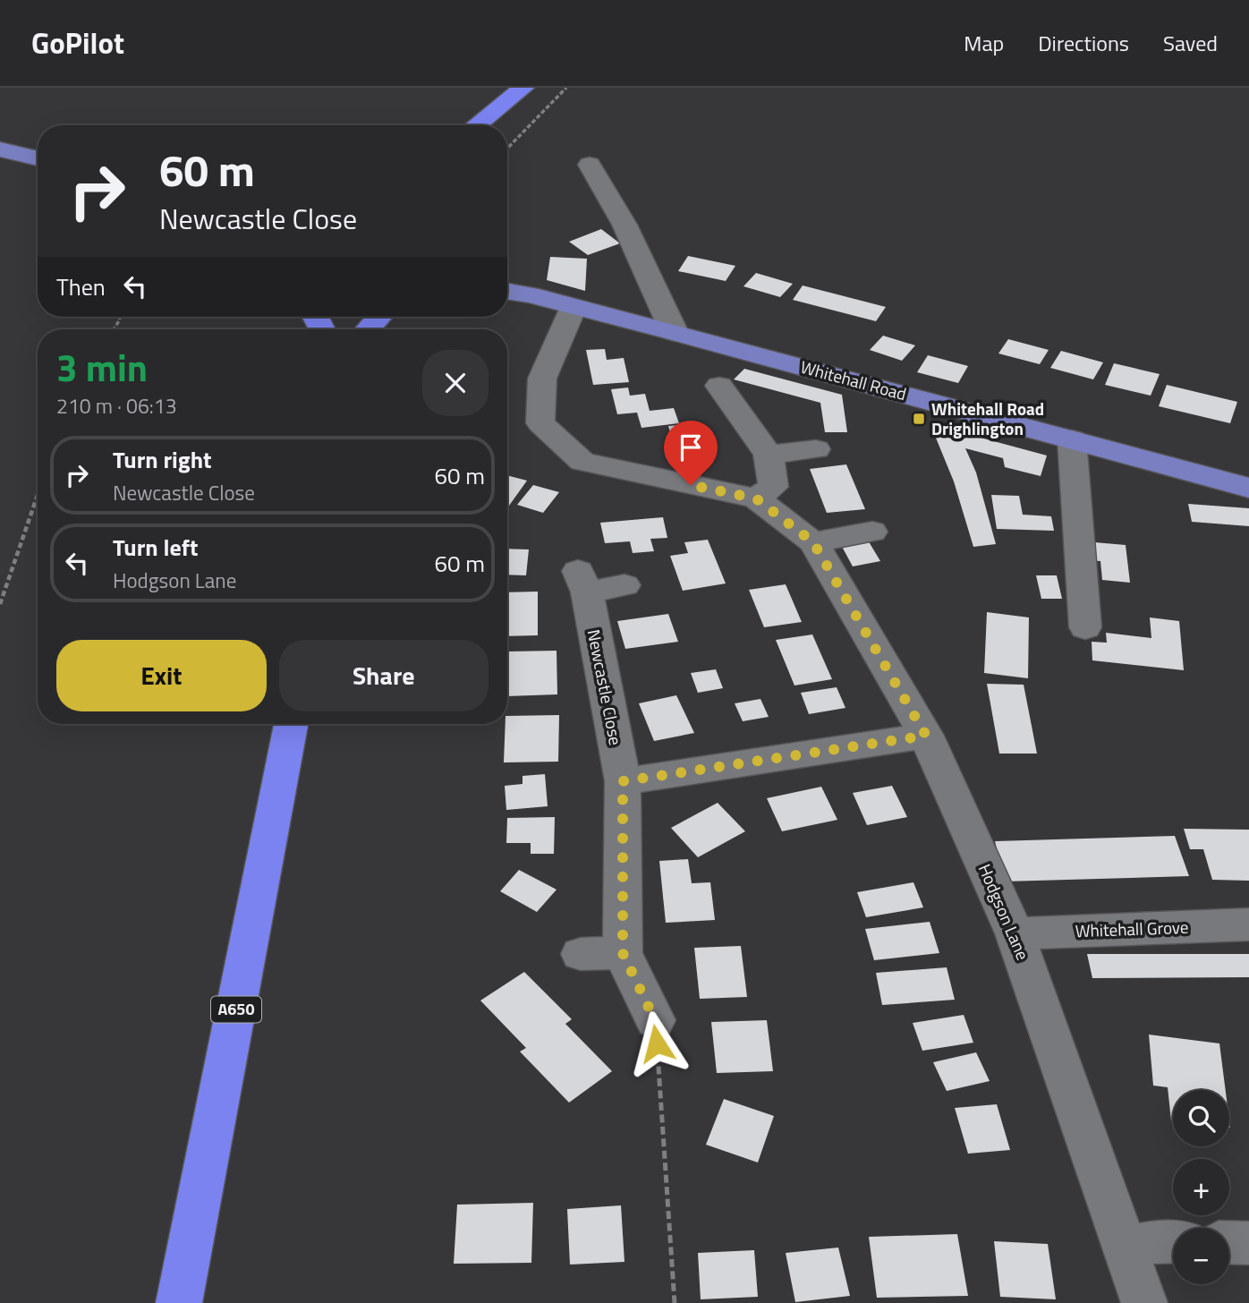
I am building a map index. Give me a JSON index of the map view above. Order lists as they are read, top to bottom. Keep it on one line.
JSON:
{"streets":{"highway":["A650"],"main road":["Whitehall Road"],"street":["Newcastle Close","Hodgson Lane","Whitehall Grove"]},"crossings":[["Whitehall Road","Hodgson Lane"],["Hodgson Lane","Whitehall Grove"]],"places":{"transit":["Whitehall Road Drighlington"]},"page":{"header":"GoPilot","nav":["Map","Directions","Saved"],"turn":["60 m","Newcastle Close"],"then":"Then","heading":["3 min","210 m · 06:13"],"list":[{"name":"Turn right","note":"Newcastle Close","value":"60 m"},{"name":"Turn left","note":"Hodgson Lane","value":"60 m"}],"buttons":["Exit","Share"],"map_buttons":["+","−"]}}
